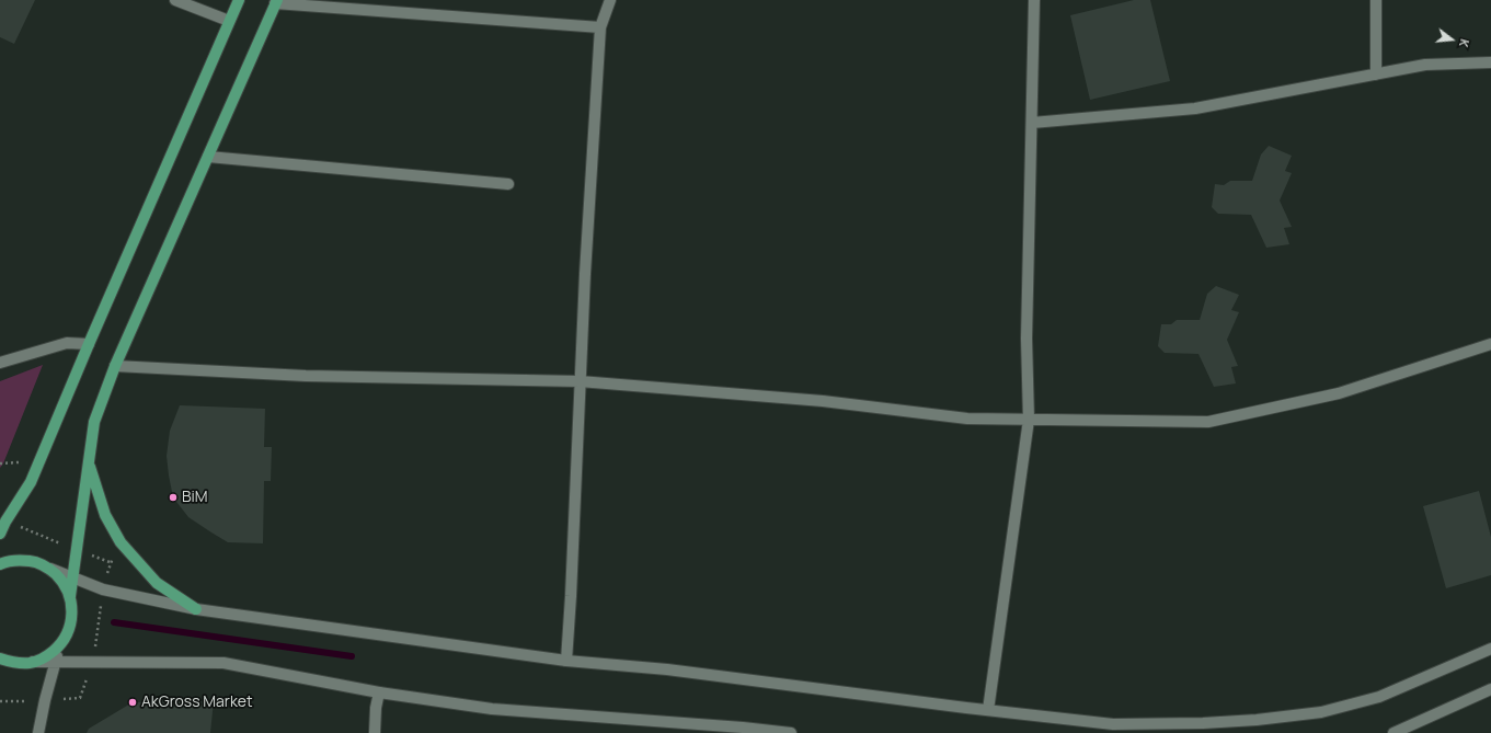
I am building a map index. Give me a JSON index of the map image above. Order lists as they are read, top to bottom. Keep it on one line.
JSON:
{"places":["BiM","AkGross Market"],"north":"right"}
